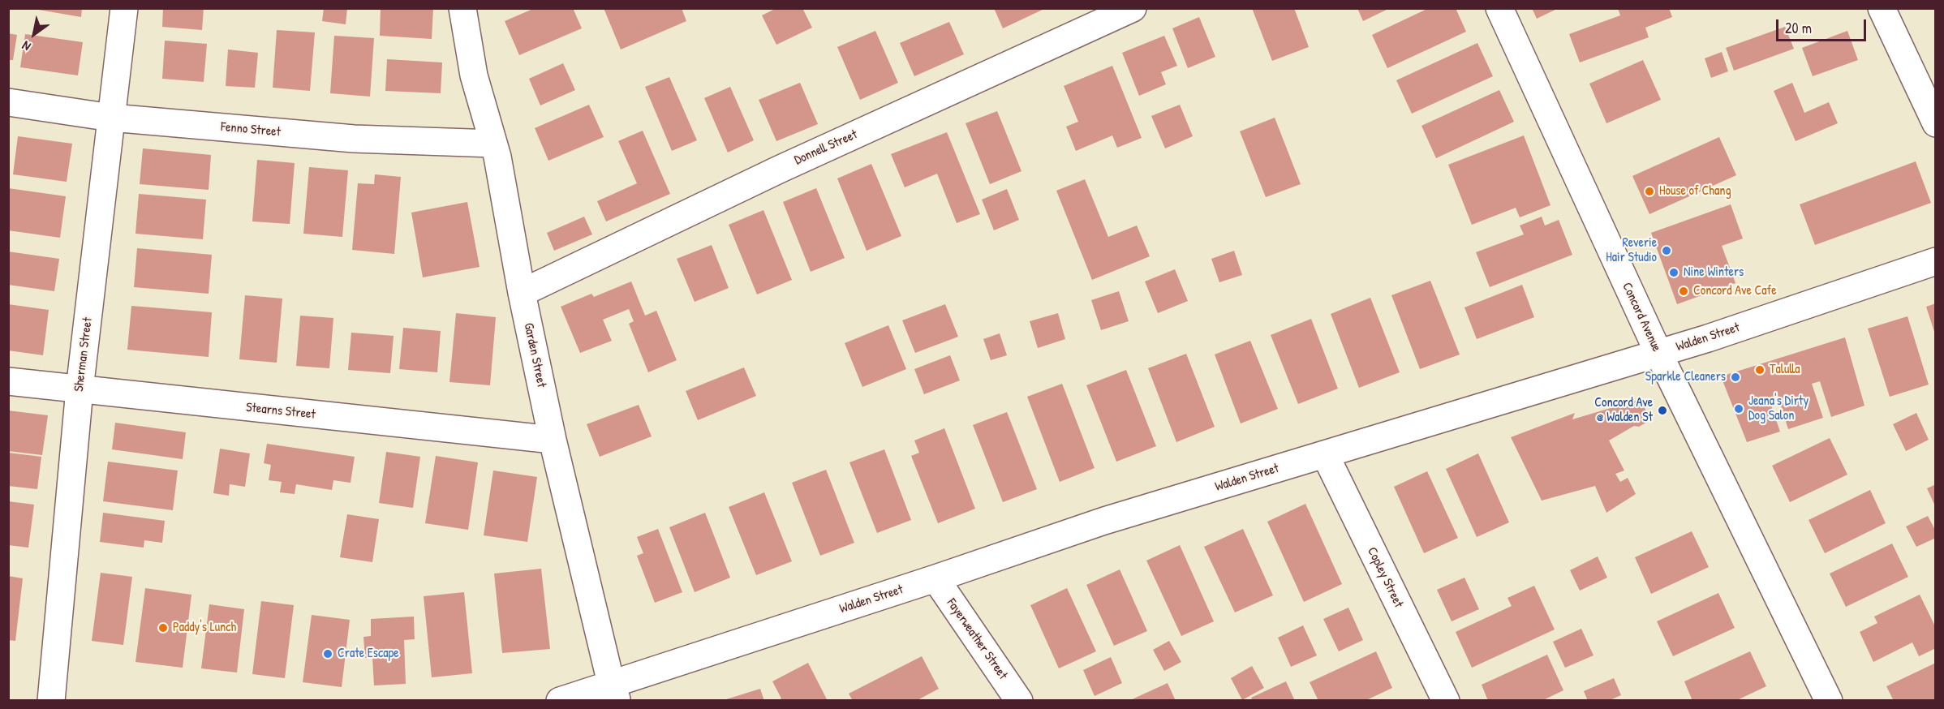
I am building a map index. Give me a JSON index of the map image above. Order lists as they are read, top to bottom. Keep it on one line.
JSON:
{"streets":{"street":["Fenno Street","Donnell Street","Concord Avenue","Walden Street","Sherman Street","Garden Street","Stearns Street","Copley Street","Fayerweather Street"]},"crossings":[["Fenno Street","Sherman Street"],["Fenno Street","Garden Street"],["Donnell Street","Garden Street"],["Concord Avenue","Walden Street"],["Walden Street","Garden Street"],["Walden Street","Copley Street"],["Walden Street","Fayerweather Street"],["Sherman Street","Stearns Street"],["Garden Street","Stearns Street"]],"places":["House of Chang","Reverie Hair Studio","Nine Winters","Concord Ave Cafe","Talulla","Sparkle Cleaners","Jeana's Dirty Dog Salon","Concord Ave @ Walden St","Paddy's Lunch","Crate Escape"],"scale_bar":"20 m","north":"bottom left"}
